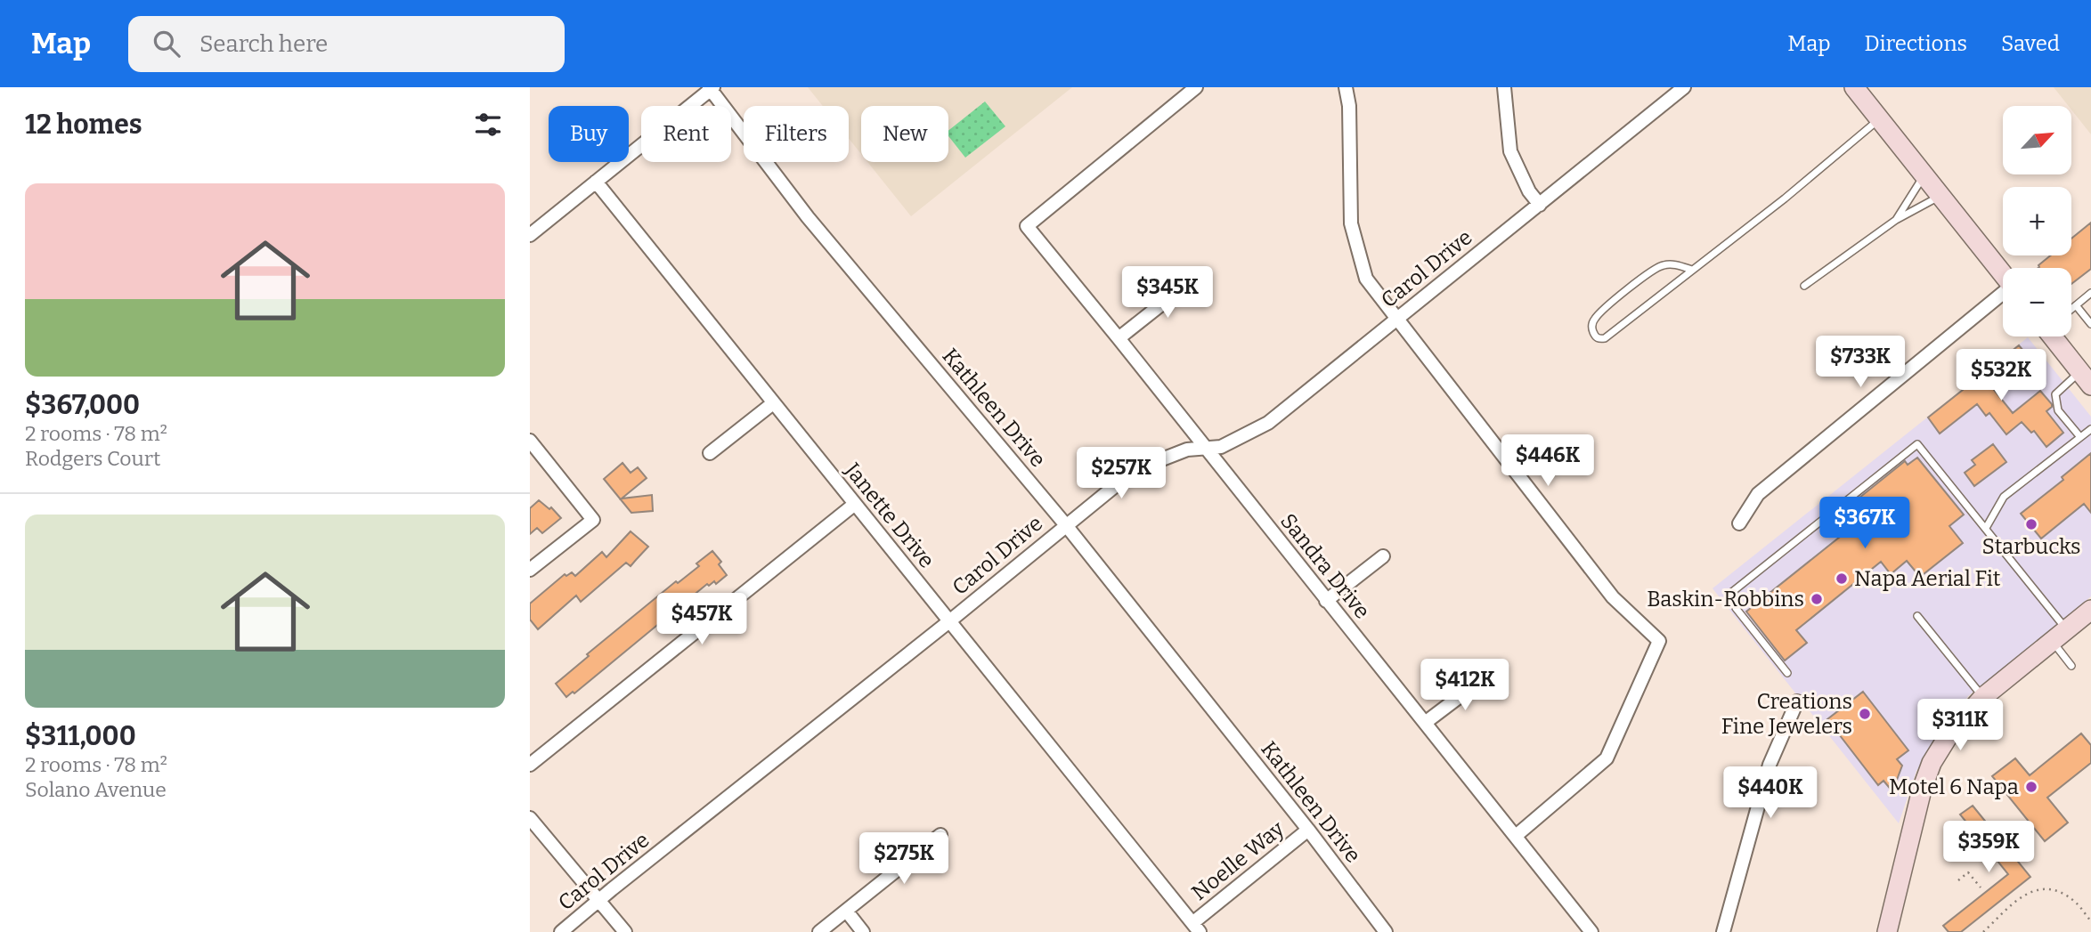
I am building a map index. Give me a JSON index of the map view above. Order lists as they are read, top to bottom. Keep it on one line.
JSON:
{"streets":{"street":["Carol Drive","Kathleen Drive","Janette Drive","Sandra Drive","Noelle Way"]},"crossings":[["Carol Drive","Kathleen Drive"],["Carol Drive","Janette Drive"],["Carol Drive","Sandra Drive"],["Kathleen Drive","Noelle Way"],["Janette Drive","Noelle Way"]],"places":["Starbucks","Napa Aerial Fit","Baskin-Robbins","Creations Fine Jewelers","Motel 6 Napa"],"north":"top right","page":{"header":"Map","search":"Search here","nav":["Map","Directions","Saved"],"heading":"12 homes","map_buttons":["+","−"],"chip":["Buy","Rent","Filters","New"],"list":[{"name":"$367,000","note":"2 rooms · 78 m² · Rodgers Court"},{"name":"$311,000","note":"2 rooms · 78 m² · Solano Avenue"}],"price":["$345K","$733K","$532K","$446K","$257K","$367K","$457K","$412K","$311K","$440K","$359K","$275K"]}}
